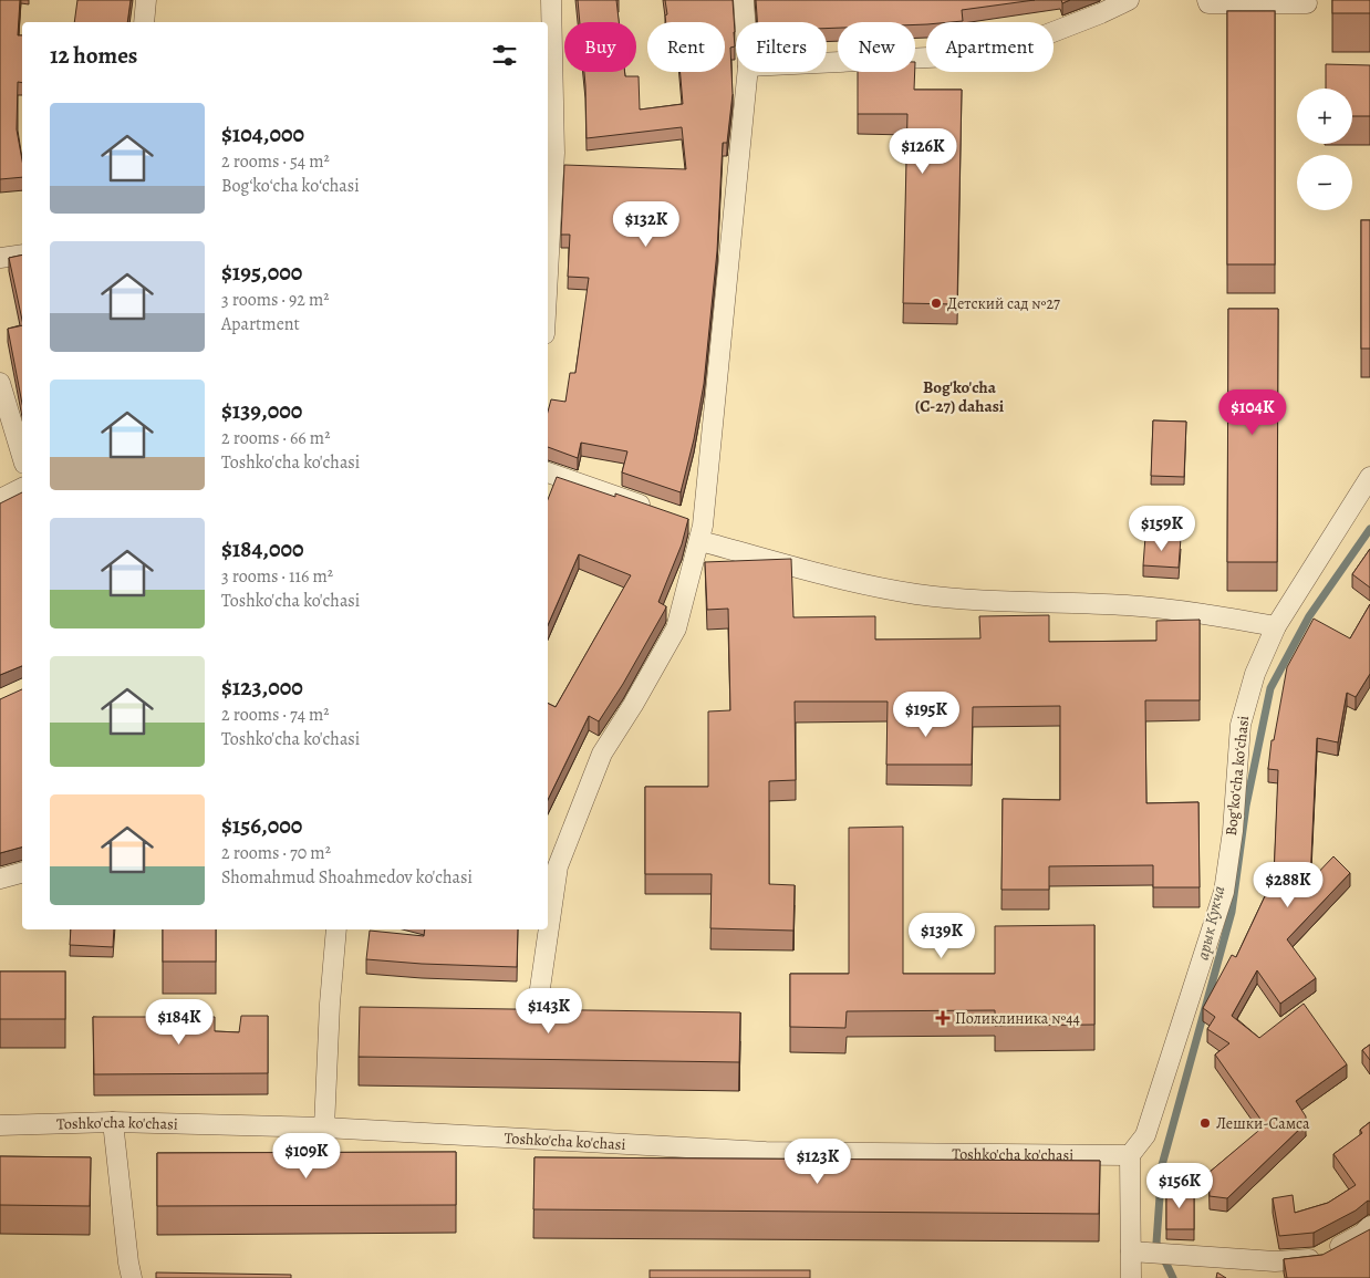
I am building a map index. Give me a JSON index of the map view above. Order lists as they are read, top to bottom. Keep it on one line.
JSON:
{"streets":{"street":["Bogʻkoʻcha koʻchasi","Toshko'cha ko'chasi"]},"crossings":[["Bogʻkoʻcha koʻchasi","Toshko'cha ko'chasi"]],"districts":["Bog'ko'cha (C-27) dahasi"],"water":["арык Кукча"],"places":{"other":["Детский сад №27","Лешки-Самса"],"health":["Поликлиника №44"]},"page":{"chip":["Buy","Rent","Filters","New","Apartment"],"heading":"12 homes","map_buttons":["+","−"],"list":[{"name":"$104,000","note":"2 rooms · 54 m² · Bogʻkoʻcha koʻchasi"},{"name":"$195,000","note":"3 rooms · 92 m² · Apartment"},{"name":"$139,000","note":"2 rooms · 66 m² · Toshko'cha ko'chasi"},{"name":"$184,000","note":"3 rooms · 116 m² · Toshko'cha ko'chasi"},{"name":"$123,000","note":"2 rooms · 74 m² · Toshko'cha ko'chasi"},{"name":"$156,000","note":"2 rooms · 70 m² · Shomahmud Shoahmedov ko'chasi"}],"price":["$126K","$132K","$104K","$159K","$195K","$288K","$139K","$143K","$184K","$109K","$123K","$156K"]}}
